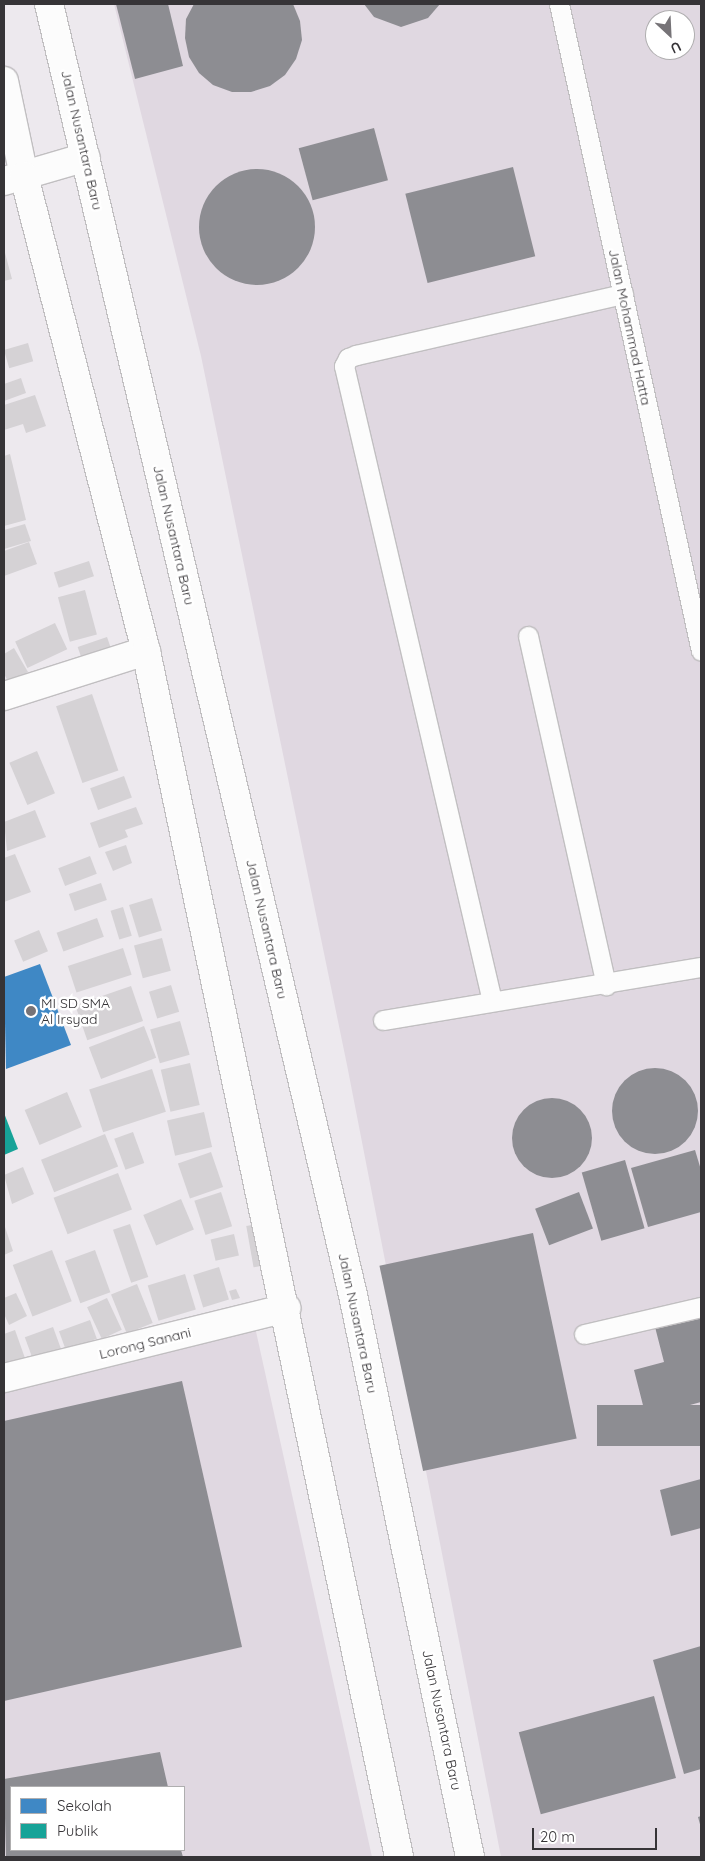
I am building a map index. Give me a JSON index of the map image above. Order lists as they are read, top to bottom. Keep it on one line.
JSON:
{"streets":{"main road":["Jalan Nusantara Baru","Lorong Sanani"],"lane":["Jalan Mohammad Hatta"]},"places":["MI SD SMA Al Irsyad"],"legend":["Sekolah","Publik"],"scale_bar":"20 m","north":"bottom right"}
